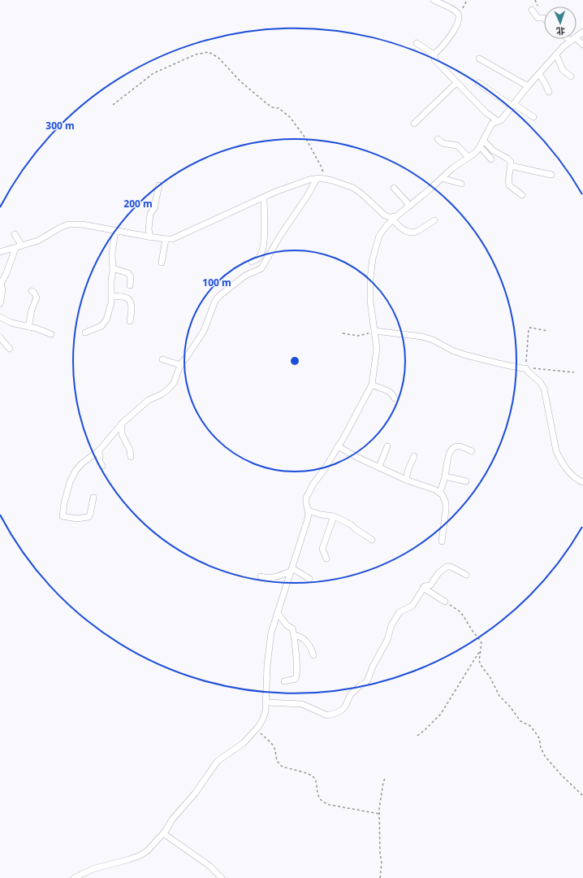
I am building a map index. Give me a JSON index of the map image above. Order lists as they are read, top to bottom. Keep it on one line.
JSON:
{"north":"bottom","rings":["300 m","200 m","100 m"]}
